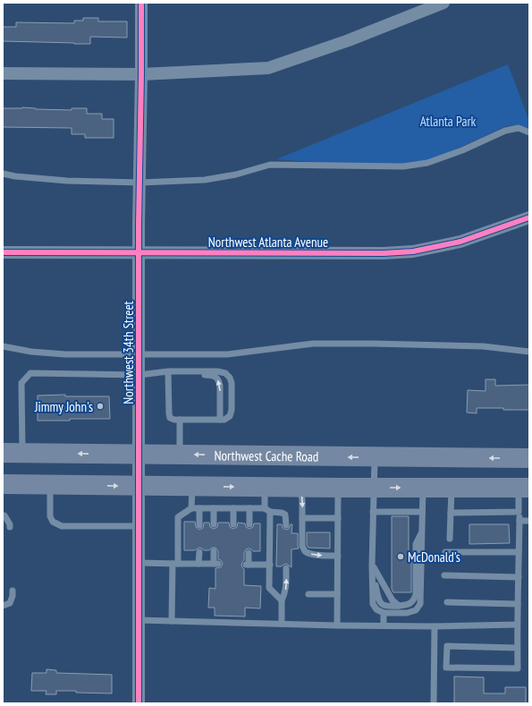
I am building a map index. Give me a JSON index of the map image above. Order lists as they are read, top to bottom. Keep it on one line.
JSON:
{"streets":{"main road":["Northwest Cache Road"],"street":["Northwest Atlanta Avenue","Northwest 34th Street"]},"crossings":[["Northwest Atlanta Avenue","Northwest 34th Street"],["Northwest 34th Street","Northwest Cache Road"]],"parks":["Atlanta Park"],"places":["Jimmy John's","McDonald's"]}
